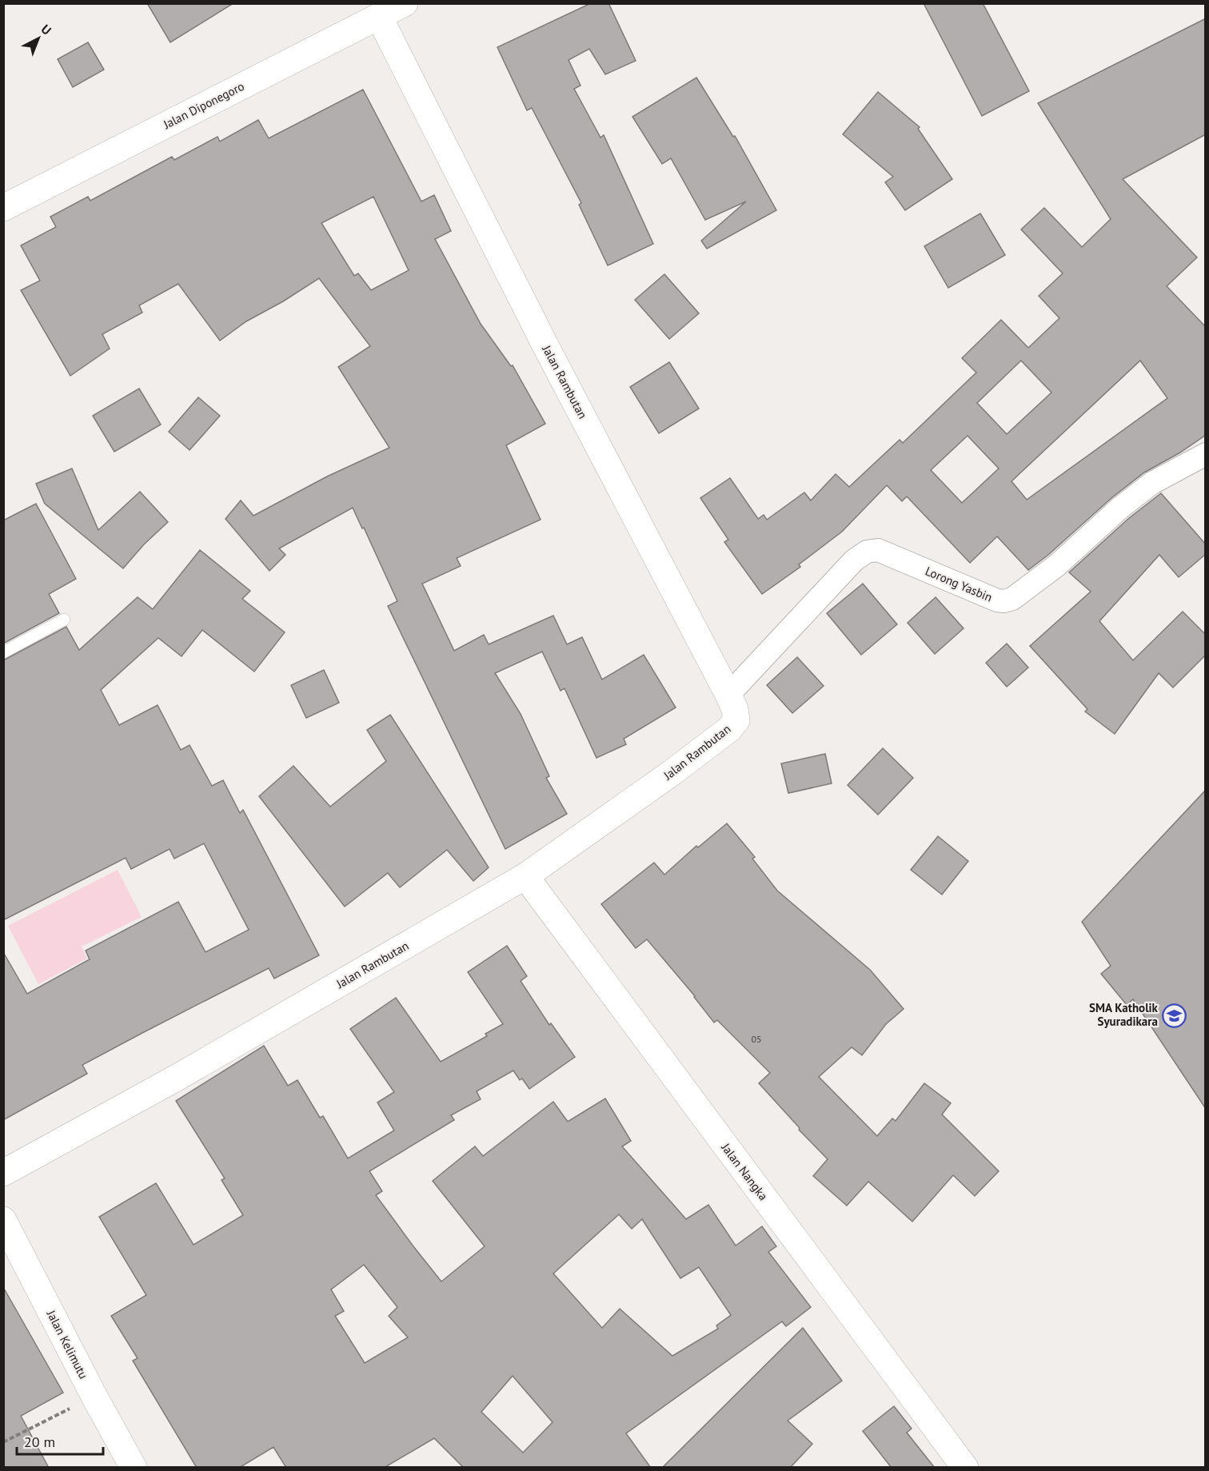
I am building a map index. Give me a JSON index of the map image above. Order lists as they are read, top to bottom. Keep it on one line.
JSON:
{"streets":{"street":["Jalan Diponegoro","Jalan Rambutan","Lorong Yasbin","Jalan Nangka","Jalan Kelimutu"]},"crossings":[["Jalan Diponegoro","Jalan Rambutan"],["Jalan Rambutan","Lorong Yasbin"],["Jalan Rambutan","Jalan Nangka"]],"places":{"school or university":["SMA Katholik Syuradikara"]},"house_numbers":["05"],"scale_bar":"20 m","north":"top right"}
